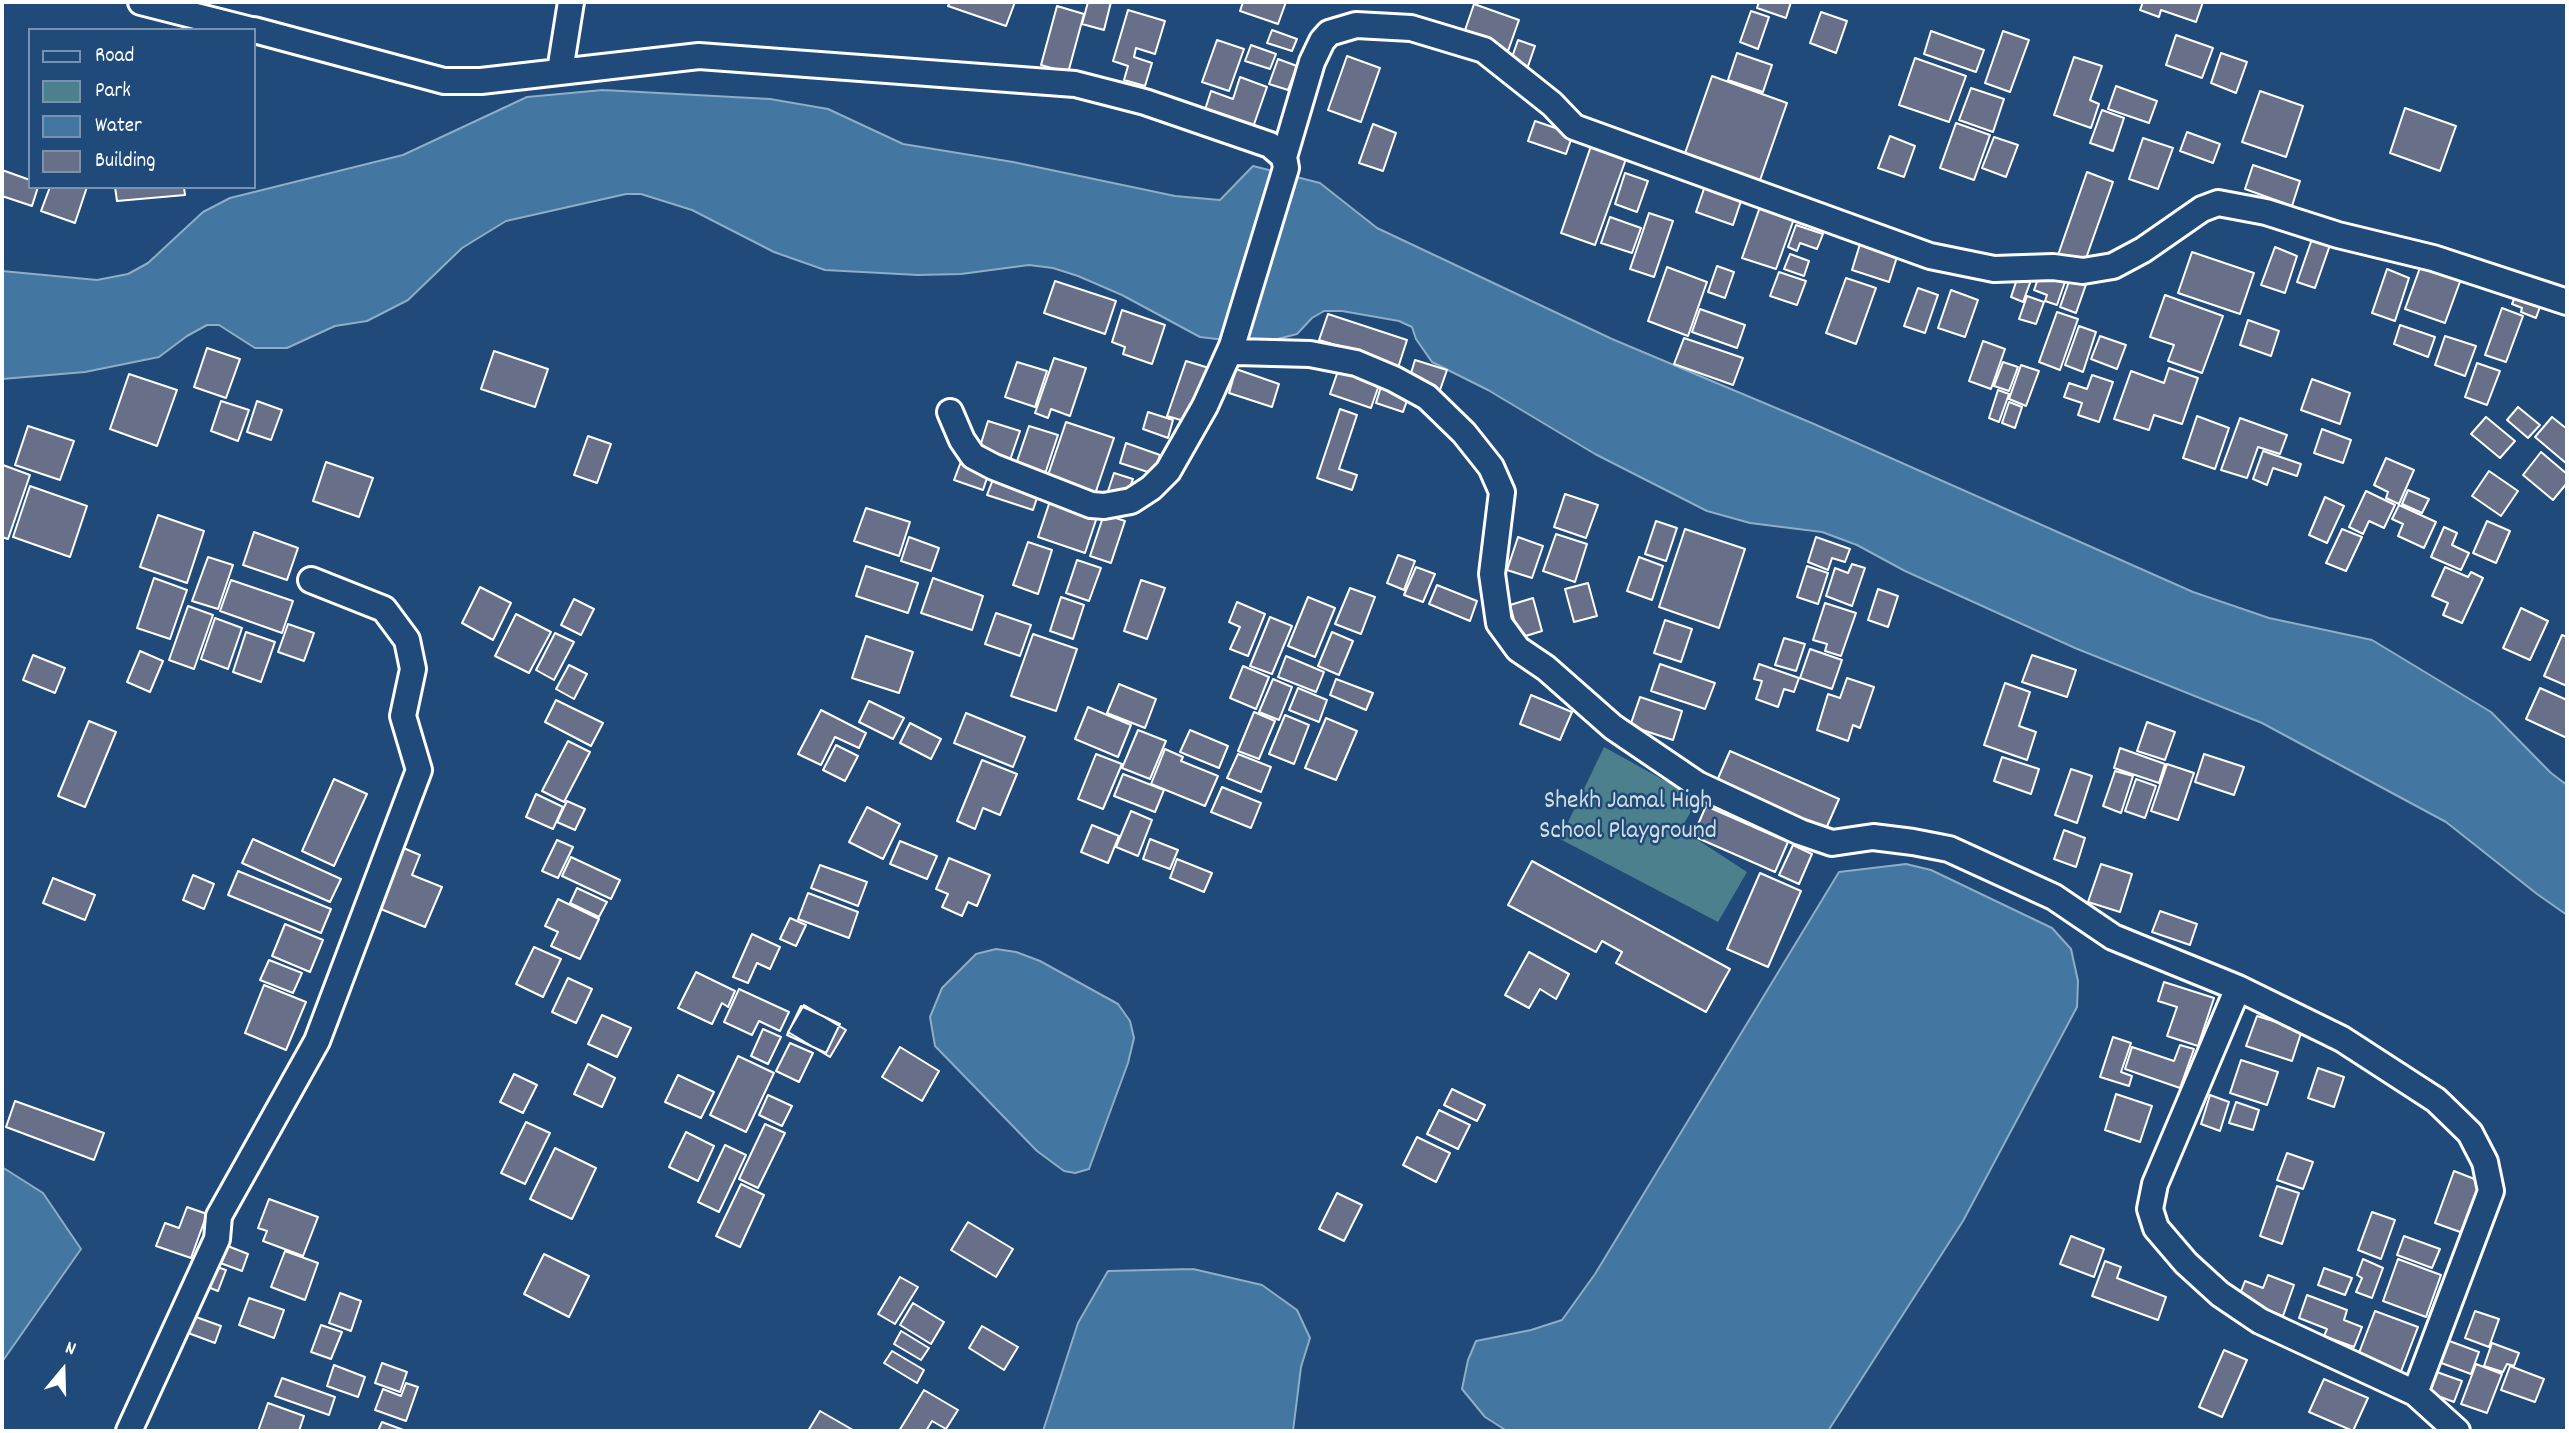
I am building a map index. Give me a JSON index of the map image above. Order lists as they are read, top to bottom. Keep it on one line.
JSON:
{"parks":["Shekh Jamal High School Playground"],"legend":["Road","Park","Water","Building"],"north":"top"}
